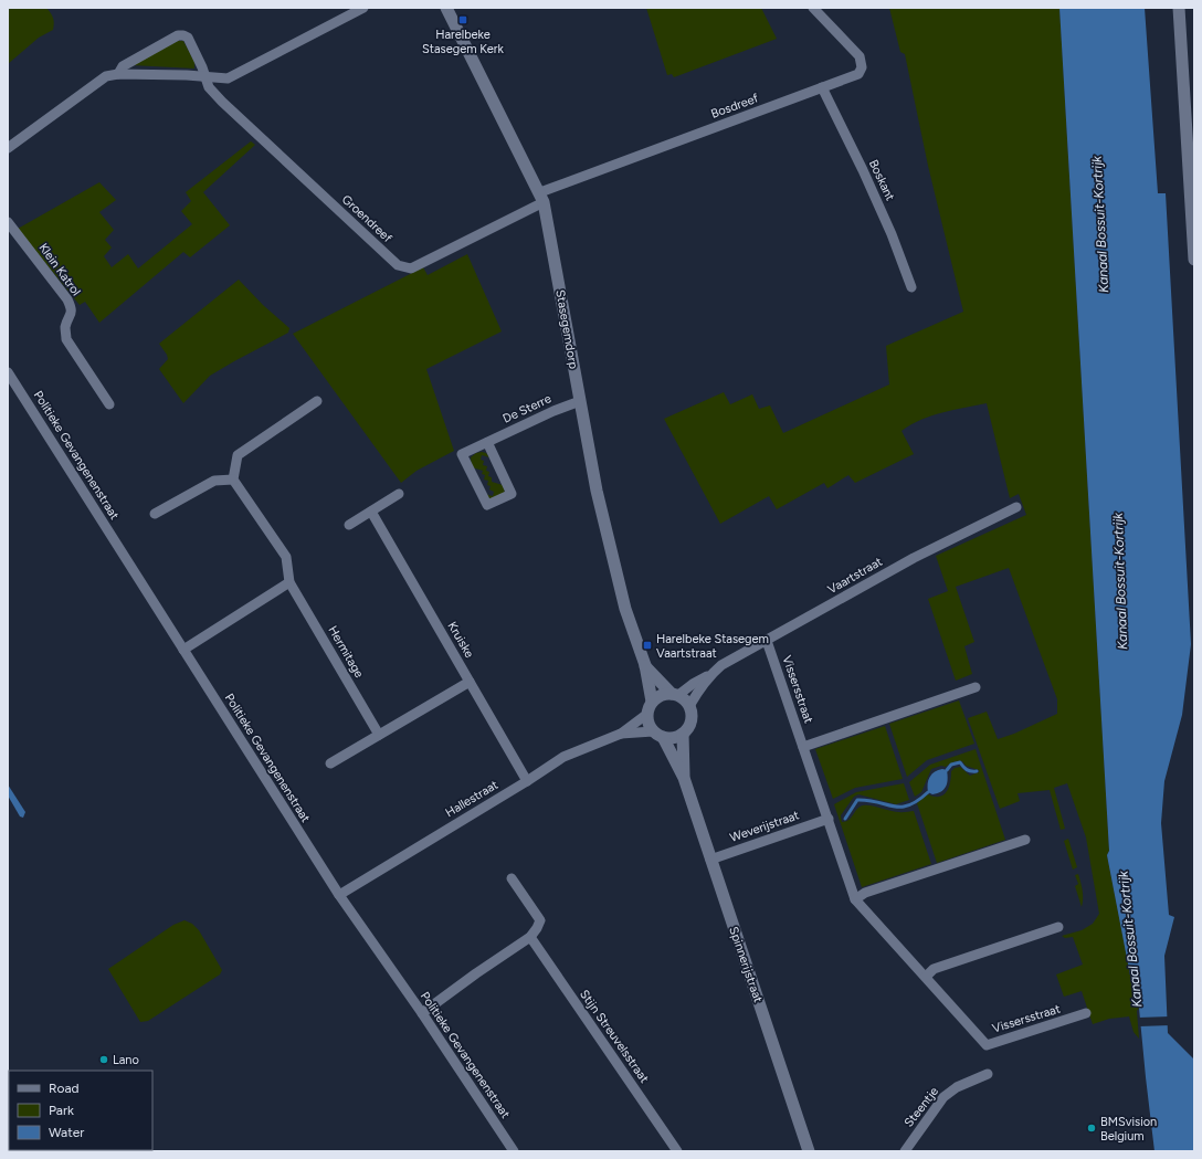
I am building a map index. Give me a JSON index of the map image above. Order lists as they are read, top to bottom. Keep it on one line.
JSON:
{"streets":{"street":["Bosdreef","Boskant","Groendreef","Klein Katrol","Stasegemdorp","De Sterre","Politieke Gevangenenstraat","Vaartstraat","Kruiske","Hermitage","Vissersstraat","Hallestraat","Weverijstraat","Spinnerijstraat","Stijn Streuvelsstraat","Steentje"]},"crossings":[["Bosdreef","Boskant"],["Bosdreef","Groendreef"],["Bosdreef","Stasegemdorp"],["Groendreef","Stasegemdorp"],["Stasegemdorp","De Sterre"],["Stasegemdorp","Vaartstraat"],["Stasegemdorp","Hallestraat"],["Stasegemdorp","Spinnerijstraat"],["Politieke Gevangenenstraat","Hallestraat"],["Vaartstraat","Vissersstraat"],["Vaartstraat","Hallestraat"],["Vaartstraat","Spinnerijstraat"],["Kruiske","Hallestraat"],["Vissersstraat","Weverijstraat"],["Hallestraat","Spinnerijstraat"],["Weverijstraat","Spinnerijstraat"]],"water":["Kanaal Bossuit-Kortrijk"],"places":{"transit":["Harelbeke Stasegem Kerk","Harelbeke Stasegem Vaartstraat"],"other":["Lano","BMSvision Belgium"]},"legend":["Road","Park","Water"]}
